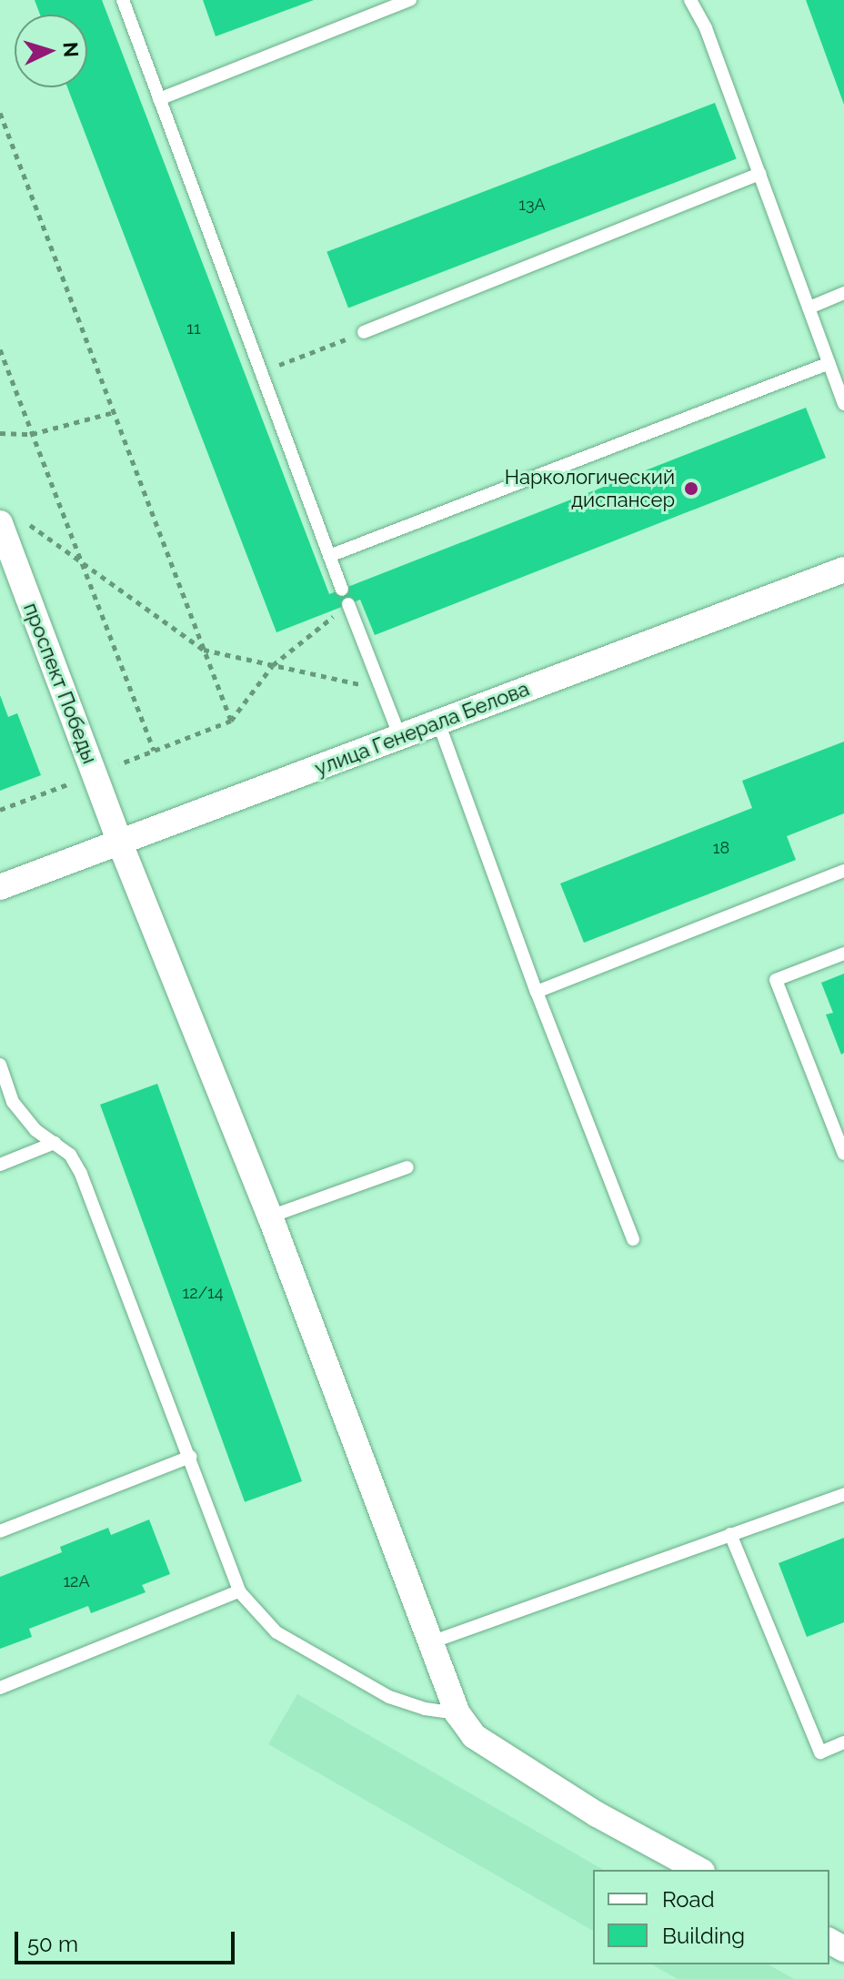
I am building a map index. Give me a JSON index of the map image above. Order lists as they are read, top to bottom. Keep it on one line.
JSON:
{"streets":{"street":["проспект Победы","улица Генерала Белова"]},"crossings":[["проспект Победы","улица Генерала Белова"]],"places":["Наркологический диспансер"],"house_numbers":["13А","11","18","12/14","12А"],"legend":["Road","Building"],"scale_bar":"50 m","north":"right"}
